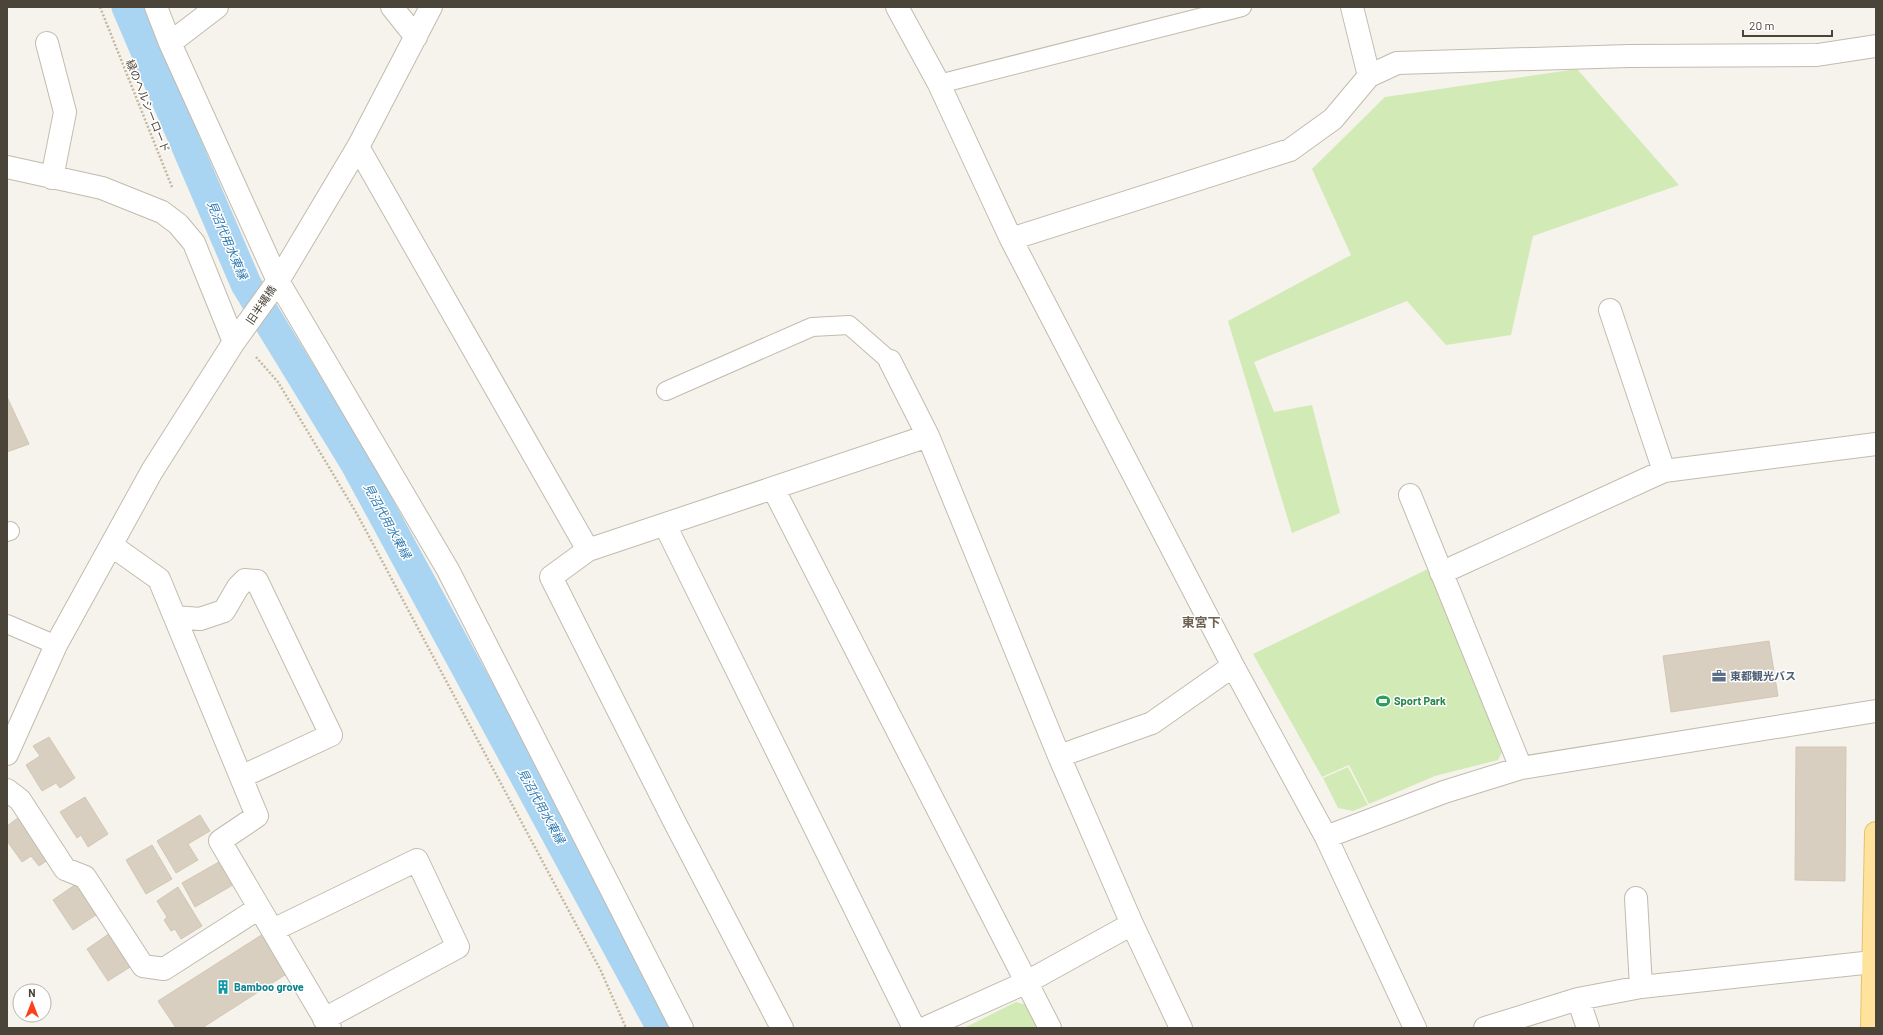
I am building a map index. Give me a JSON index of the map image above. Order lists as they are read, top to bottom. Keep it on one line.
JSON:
{"streets":{"street":["旧半縄橋"],"path":["緑のヘルシーロード"]},"districts":["東宮下"],"water":["見沼代用水東縁"],"places":{"office":["東都観光バス"],"sports":["Sport Park"],"building":["Bamboo grove"]},"scale_bar":"20 m","north":"top"}
